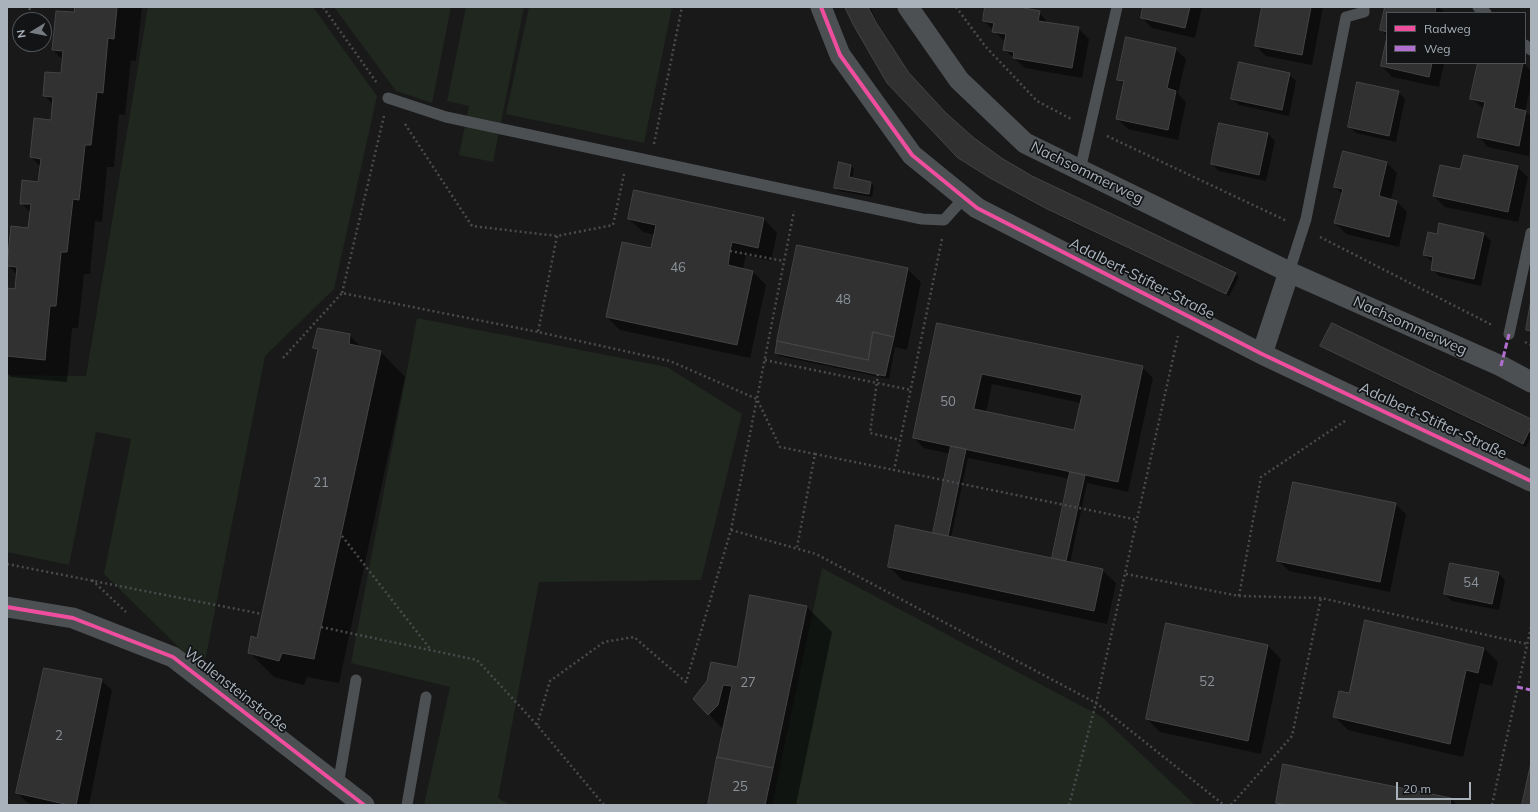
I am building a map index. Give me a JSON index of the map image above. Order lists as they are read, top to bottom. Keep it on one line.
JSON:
{"streets":{"street":["Nachsommerweg","Adalbert-Stifter-Straße","Wallensteinstraße"]},"house_numbers":["46","48","50","21","54","52","27","2","25"],"legend":["Radweg","Weg"],"scale_bar":"20 m","north":"left"}
